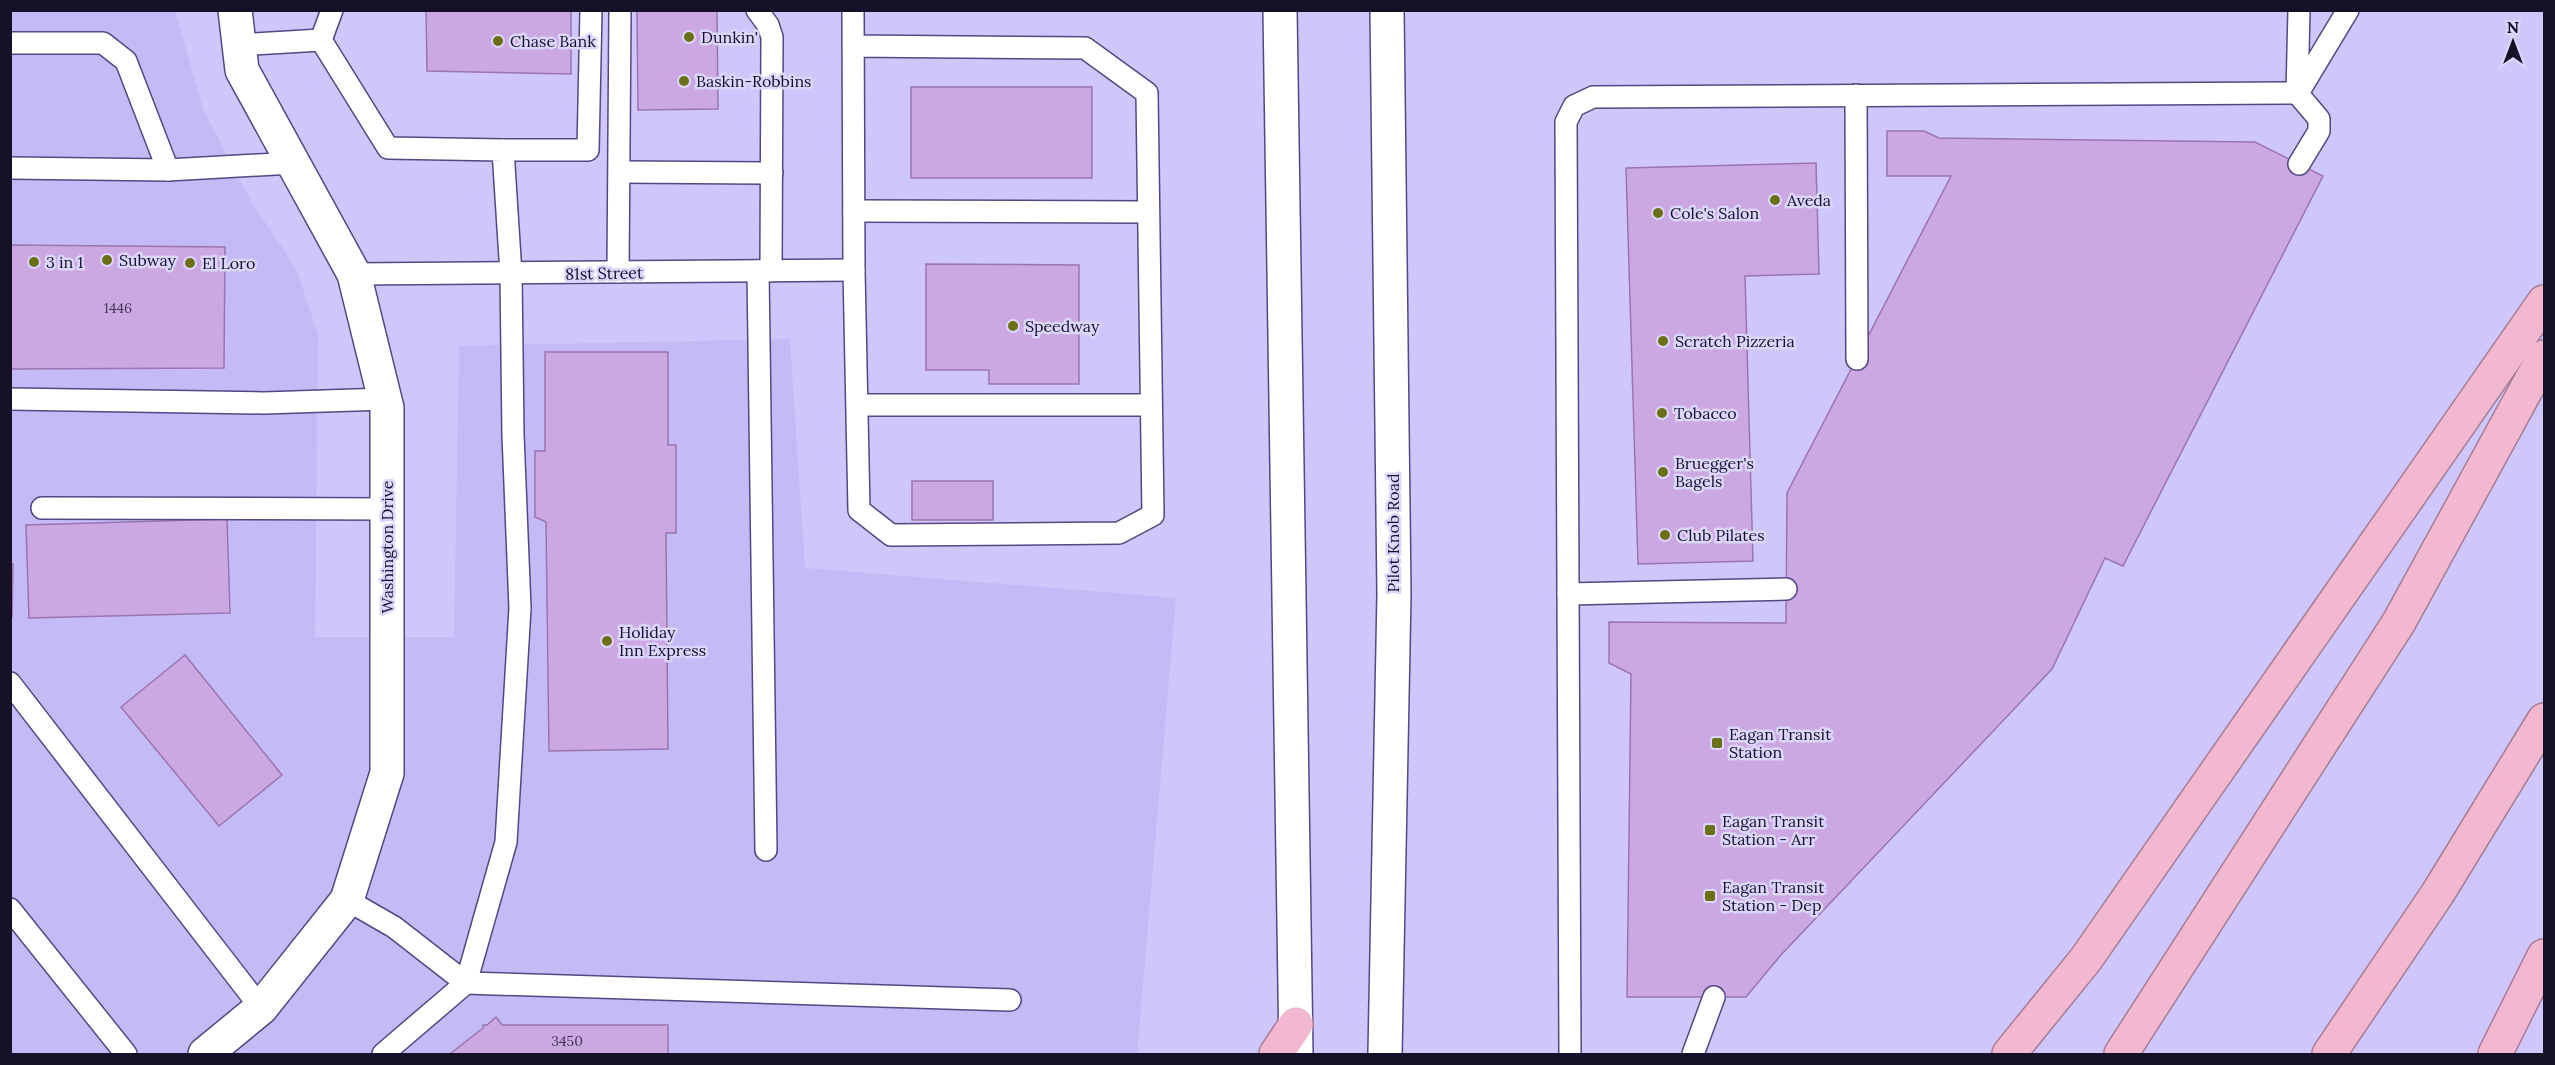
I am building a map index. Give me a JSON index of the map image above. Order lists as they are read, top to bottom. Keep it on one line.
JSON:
{"streets":{"main road":["Pilot Knob Road","Washington Drive"],"lane":["81st Street"]},"crossings":[["81st Street","Washington Drive"]],"places":{"other":["Dunkin'","Chase Bank","Baskin-Robbins","Aveda","Cole's Salon","Subway","3 in 1","El Loro","Speedway","Scratch Pizzeria","Tobacco","Bruegger's Bagels","Club Pilates","Holiday Inn Express"],"transit":["Eagan Transit Station","Eagan Transit Station - Arr","Eagan Transit Station - Dep"]},"house_numbers":["1446","3450"],"north":"top"}
